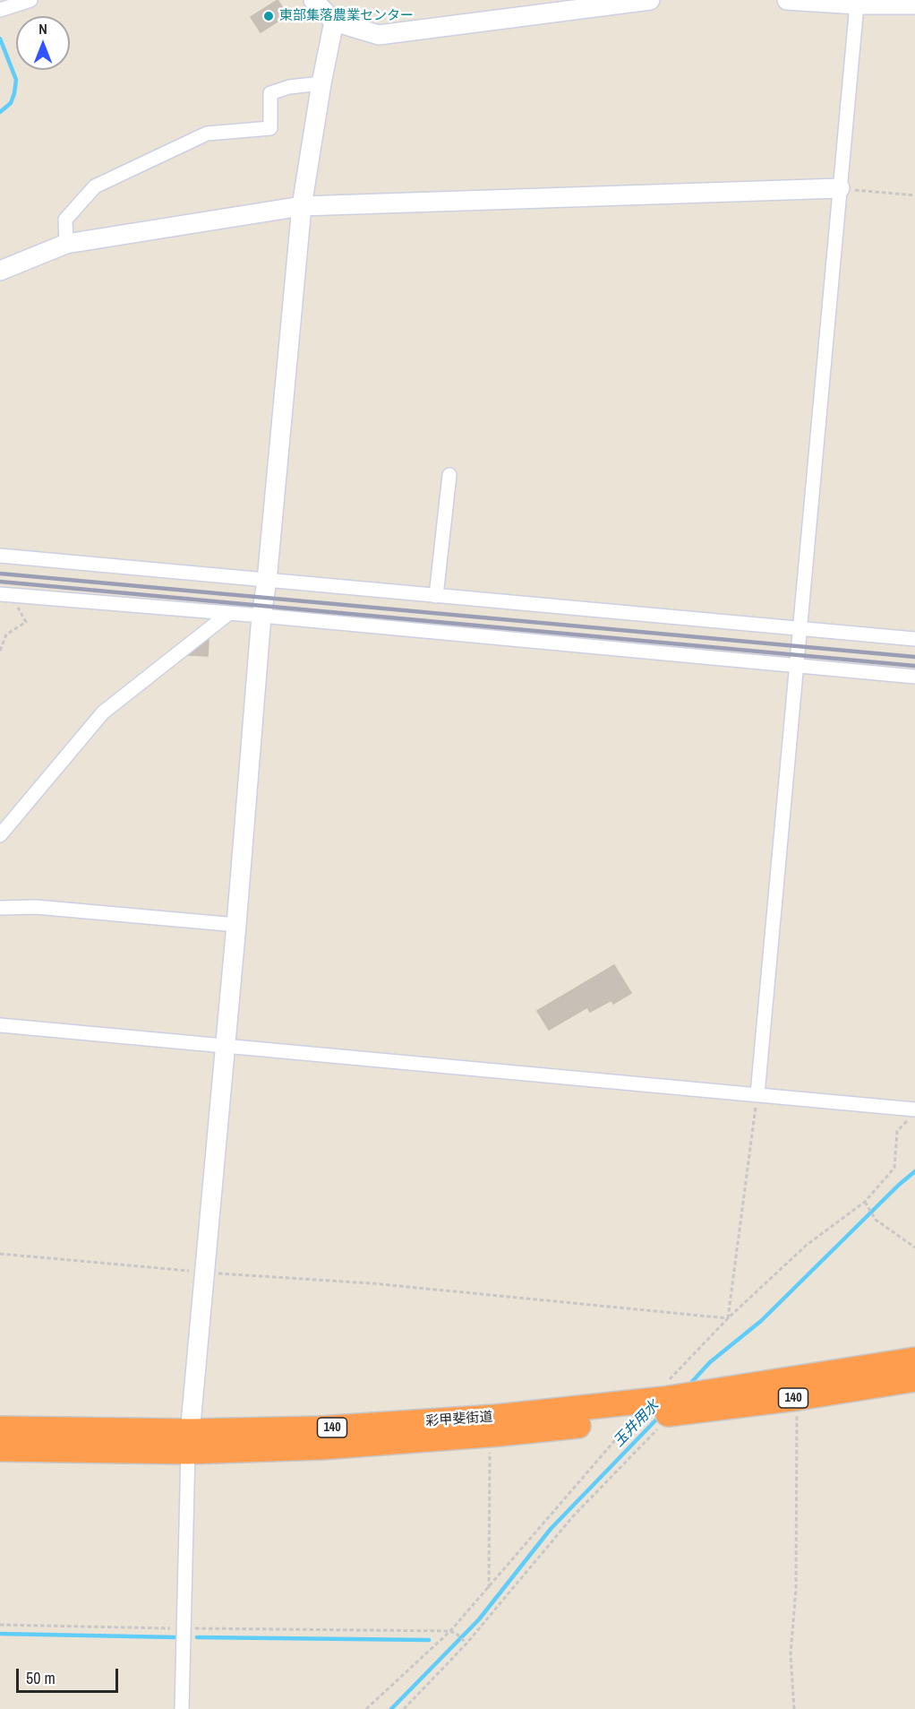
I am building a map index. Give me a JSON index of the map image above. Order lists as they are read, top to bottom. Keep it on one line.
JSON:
{"streets":{"highway":["140","彩甲斐街道"]},"water":["玉井用水"],"places":["東部集落農業センター"],"scale_bar":"50 m","north":"top"}
